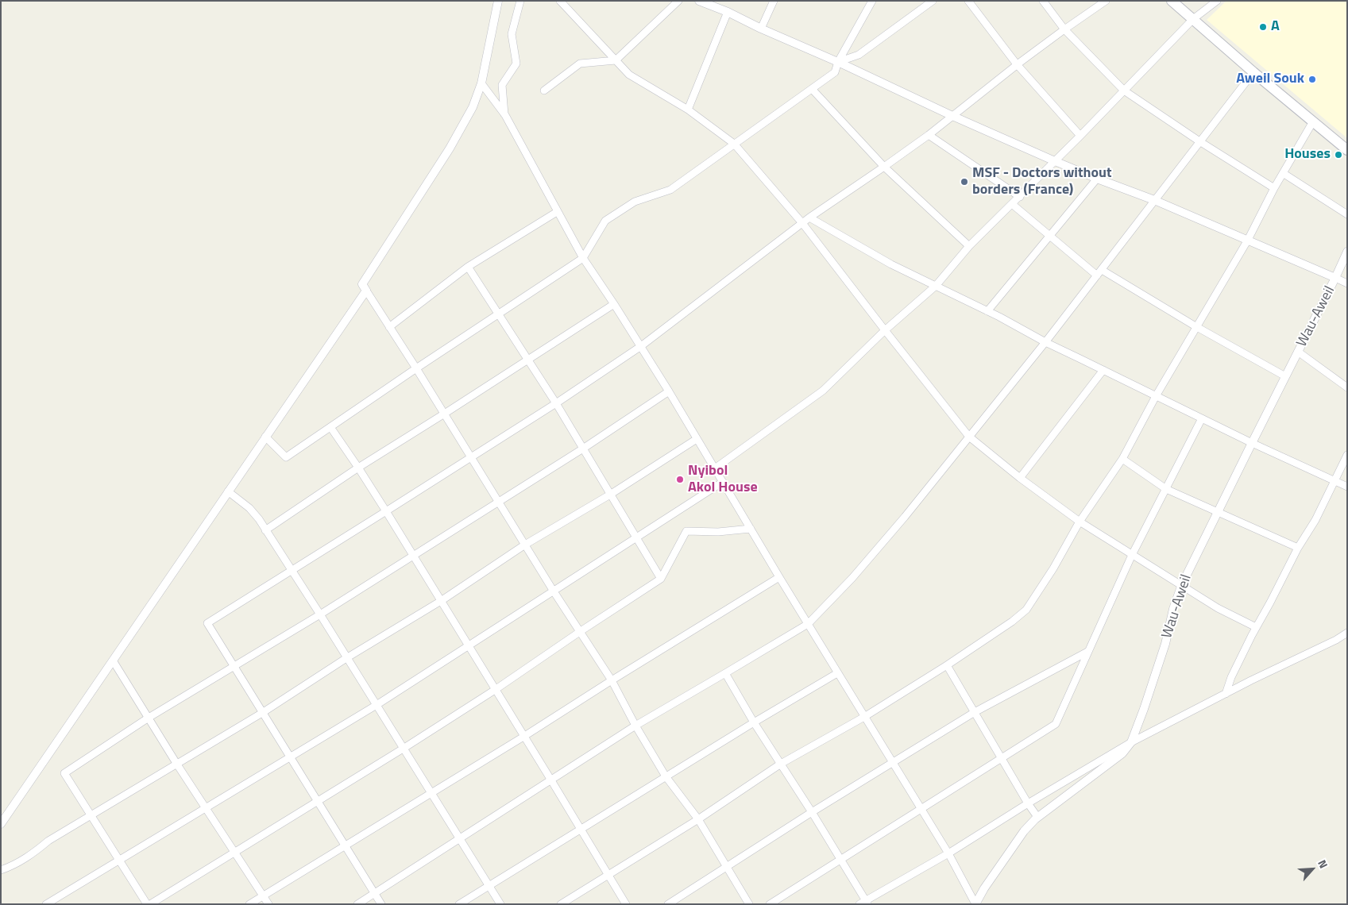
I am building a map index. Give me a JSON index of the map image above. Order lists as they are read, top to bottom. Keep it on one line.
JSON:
{"streets":{"street":["Wau-Aweil"]},"places":["A","Aweil Souk","Houses","MSF - Doctors without borders (France)","Nyibol Akol House"],"north":"top right"}
